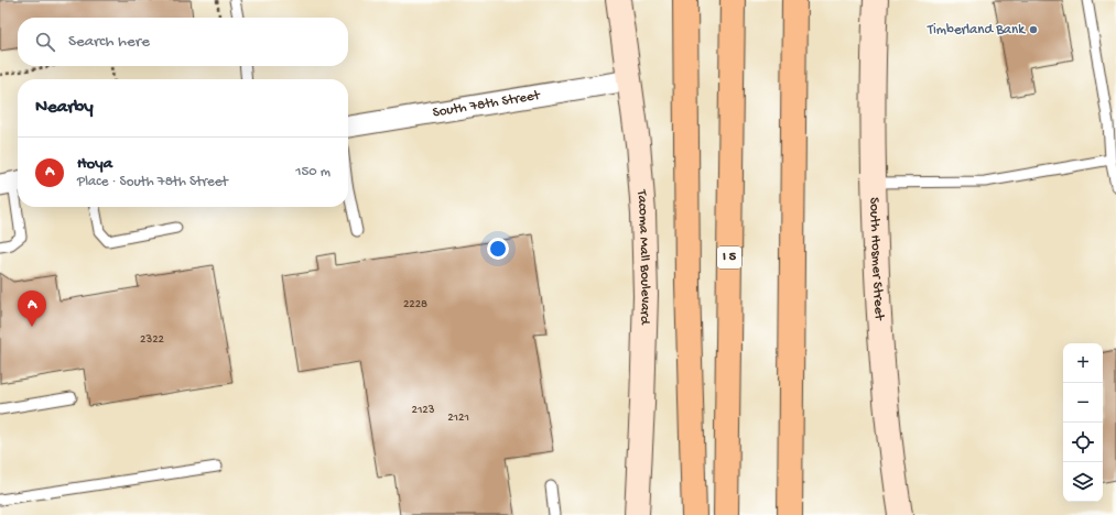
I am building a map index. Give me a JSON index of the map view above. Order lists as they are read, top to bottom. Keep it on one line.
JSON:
{"streets":{"highway":["I 5"],"main road":["Tacoma Mall Boulevard","South Hosmer Street"],"street":["South 78th Street"]},"crossings":[["South 78th Street","Tacoma Mall Boulevard"]],"places":["Timberland Bank"],"house_numbers":["2228","2322","2123","2121"],"page":{"search":"Search here","heading":"Nearby","list":[{"mark":"A","name":"Hoya","note":"Place · South 78th Street","value":"150 m"}],"pins":"A","map_buttons":["+","−"]}}
